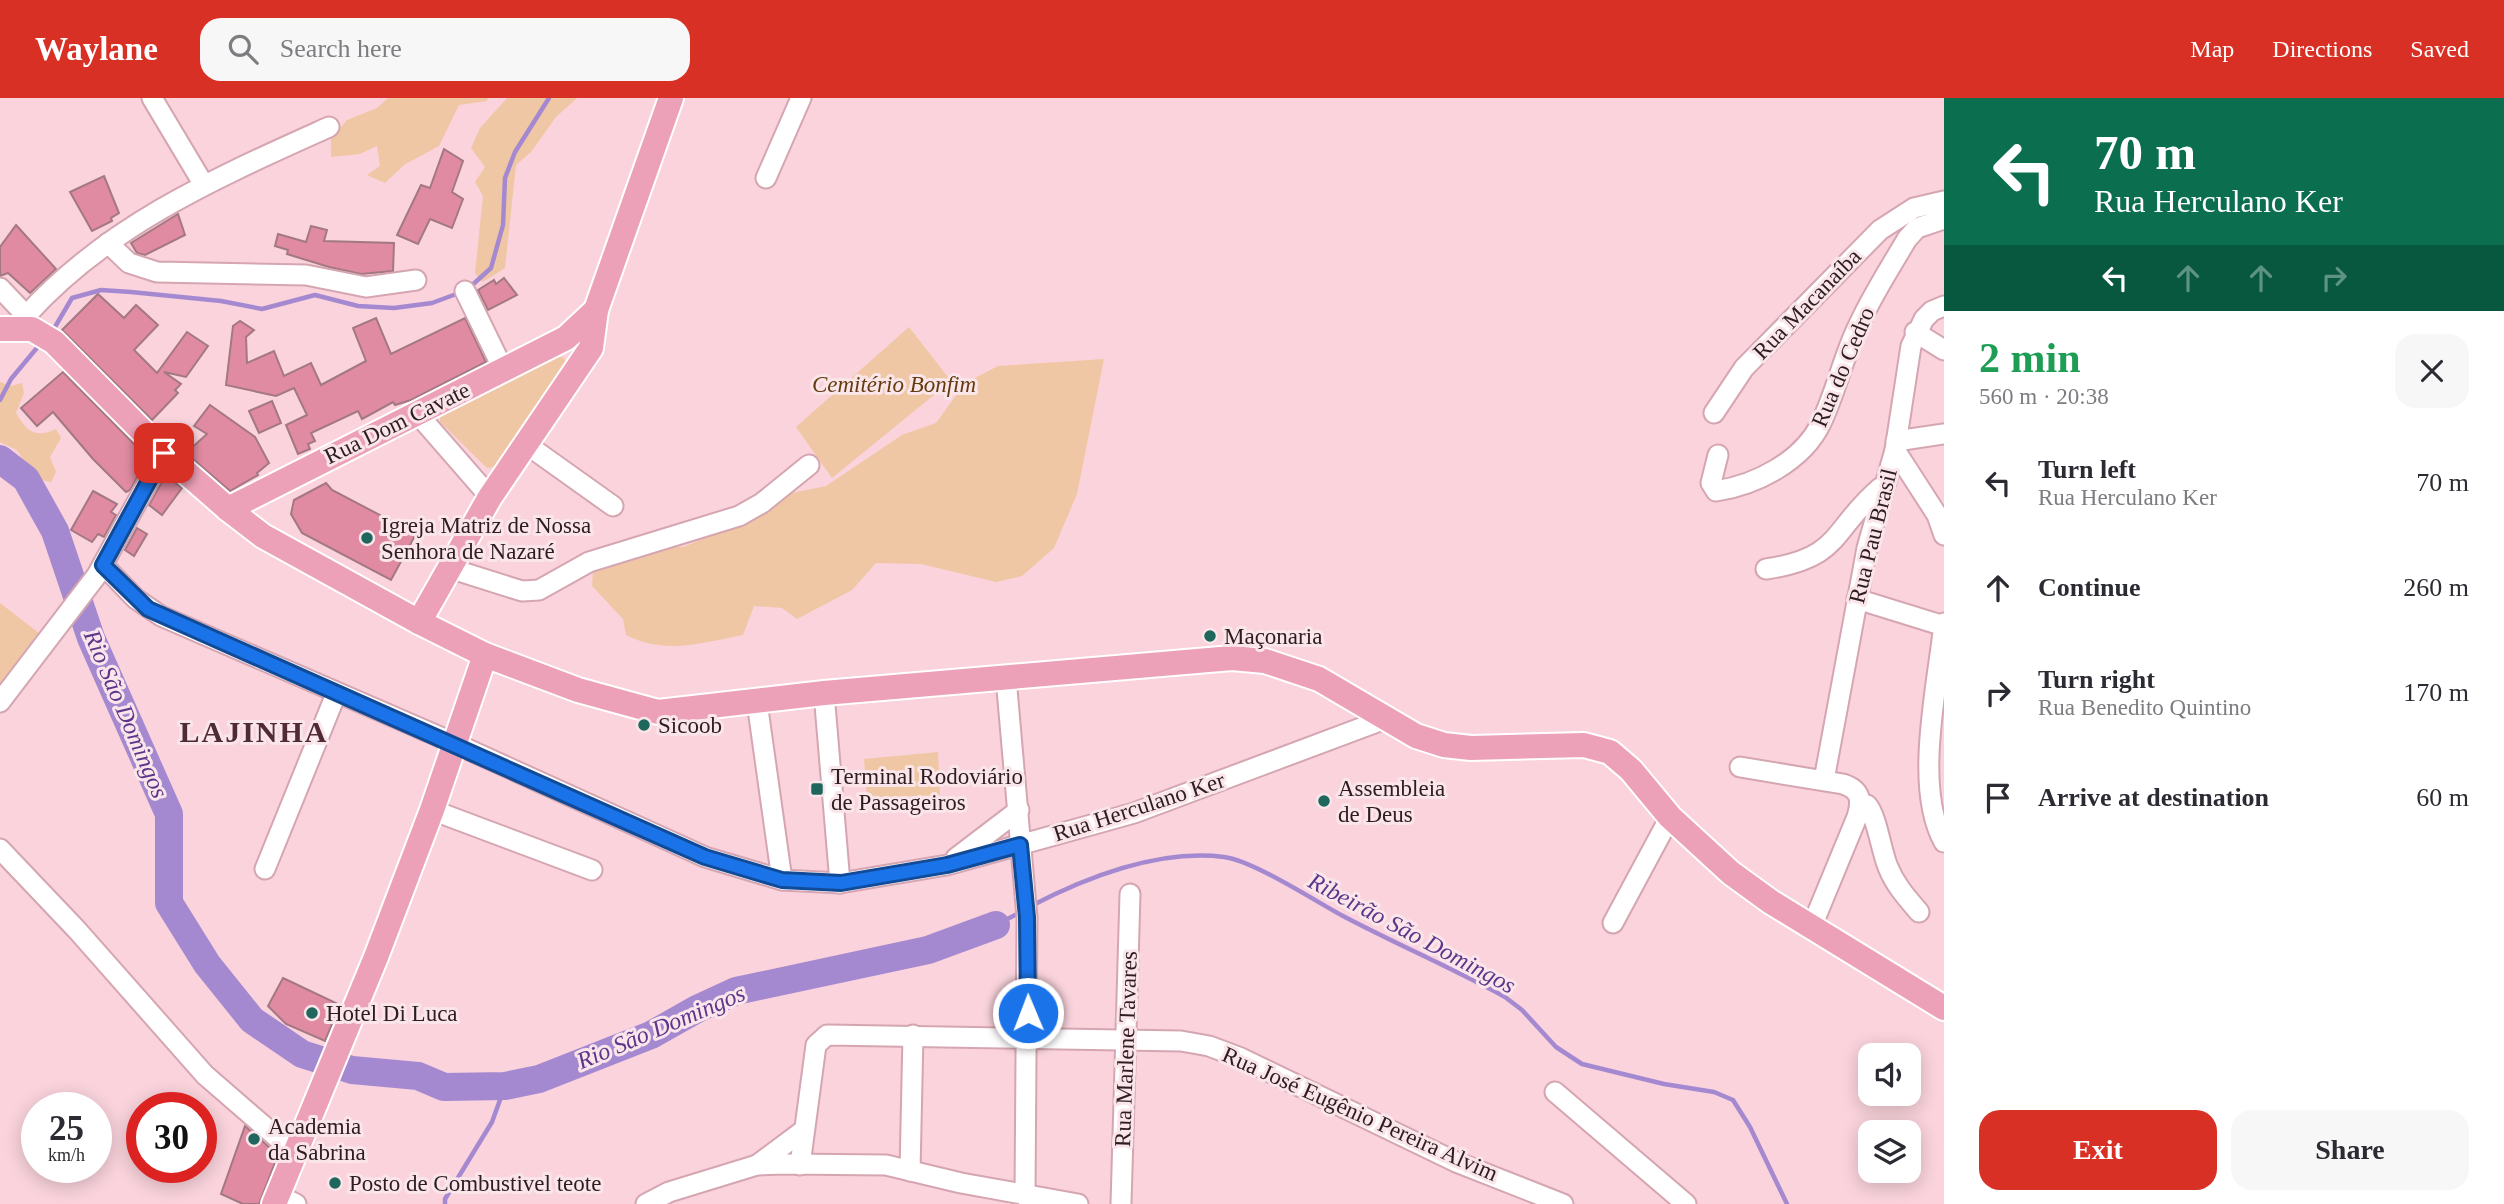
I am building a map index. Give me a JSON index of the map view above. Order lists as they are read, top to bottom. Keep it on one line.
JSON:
{"streets":{"main road":["Rua Dom Cavate"],"street":["Rua Macanaíba","Rua do Cedro","Rua Pau Brasil","Rua Herculano Ker","Rua Marlene Tavares","Rua José Eugênio Pereira Alvim"]},"crossings":[["Rua Marlene Tavares","Rua José Eugênio Pereira Alvim"]],"districts":["LAJINHA"],"water":["Rio São Domingos","Ribeirão São Domingos"],"parks":["Cemitério Bonfim"],"places":{"other":["Igreja Matriz de Nossa Senhora de Nazaré","Maçonaria","Sicoob","Assembleia de Deus","Hotel Di Luca","Academia da Sabrina","Posto de Combustivel teote"],"transit":["Terminal Rodoviário de Passageiros"]},"page":{"header":"Waylane","search":"Search here","nav":["Map","Directions","Saved"],"turn":["70 m","Rua Herculano Ker"],"heading":["2 min","560 m · 20:38"],"list":[{"name":"Turn left","note":"Rua Herculano Ker","value":"70 m"},{"name":"Continue","value":"260 m"},{"name":"Turn right","note":"Rua Benedito Quintino","value":"170 m"},{"name":"Arrive at destination","value":"60 m"}],"speed":"25 km/h","limit":"30","buttons":["Exit","Share"]}}
